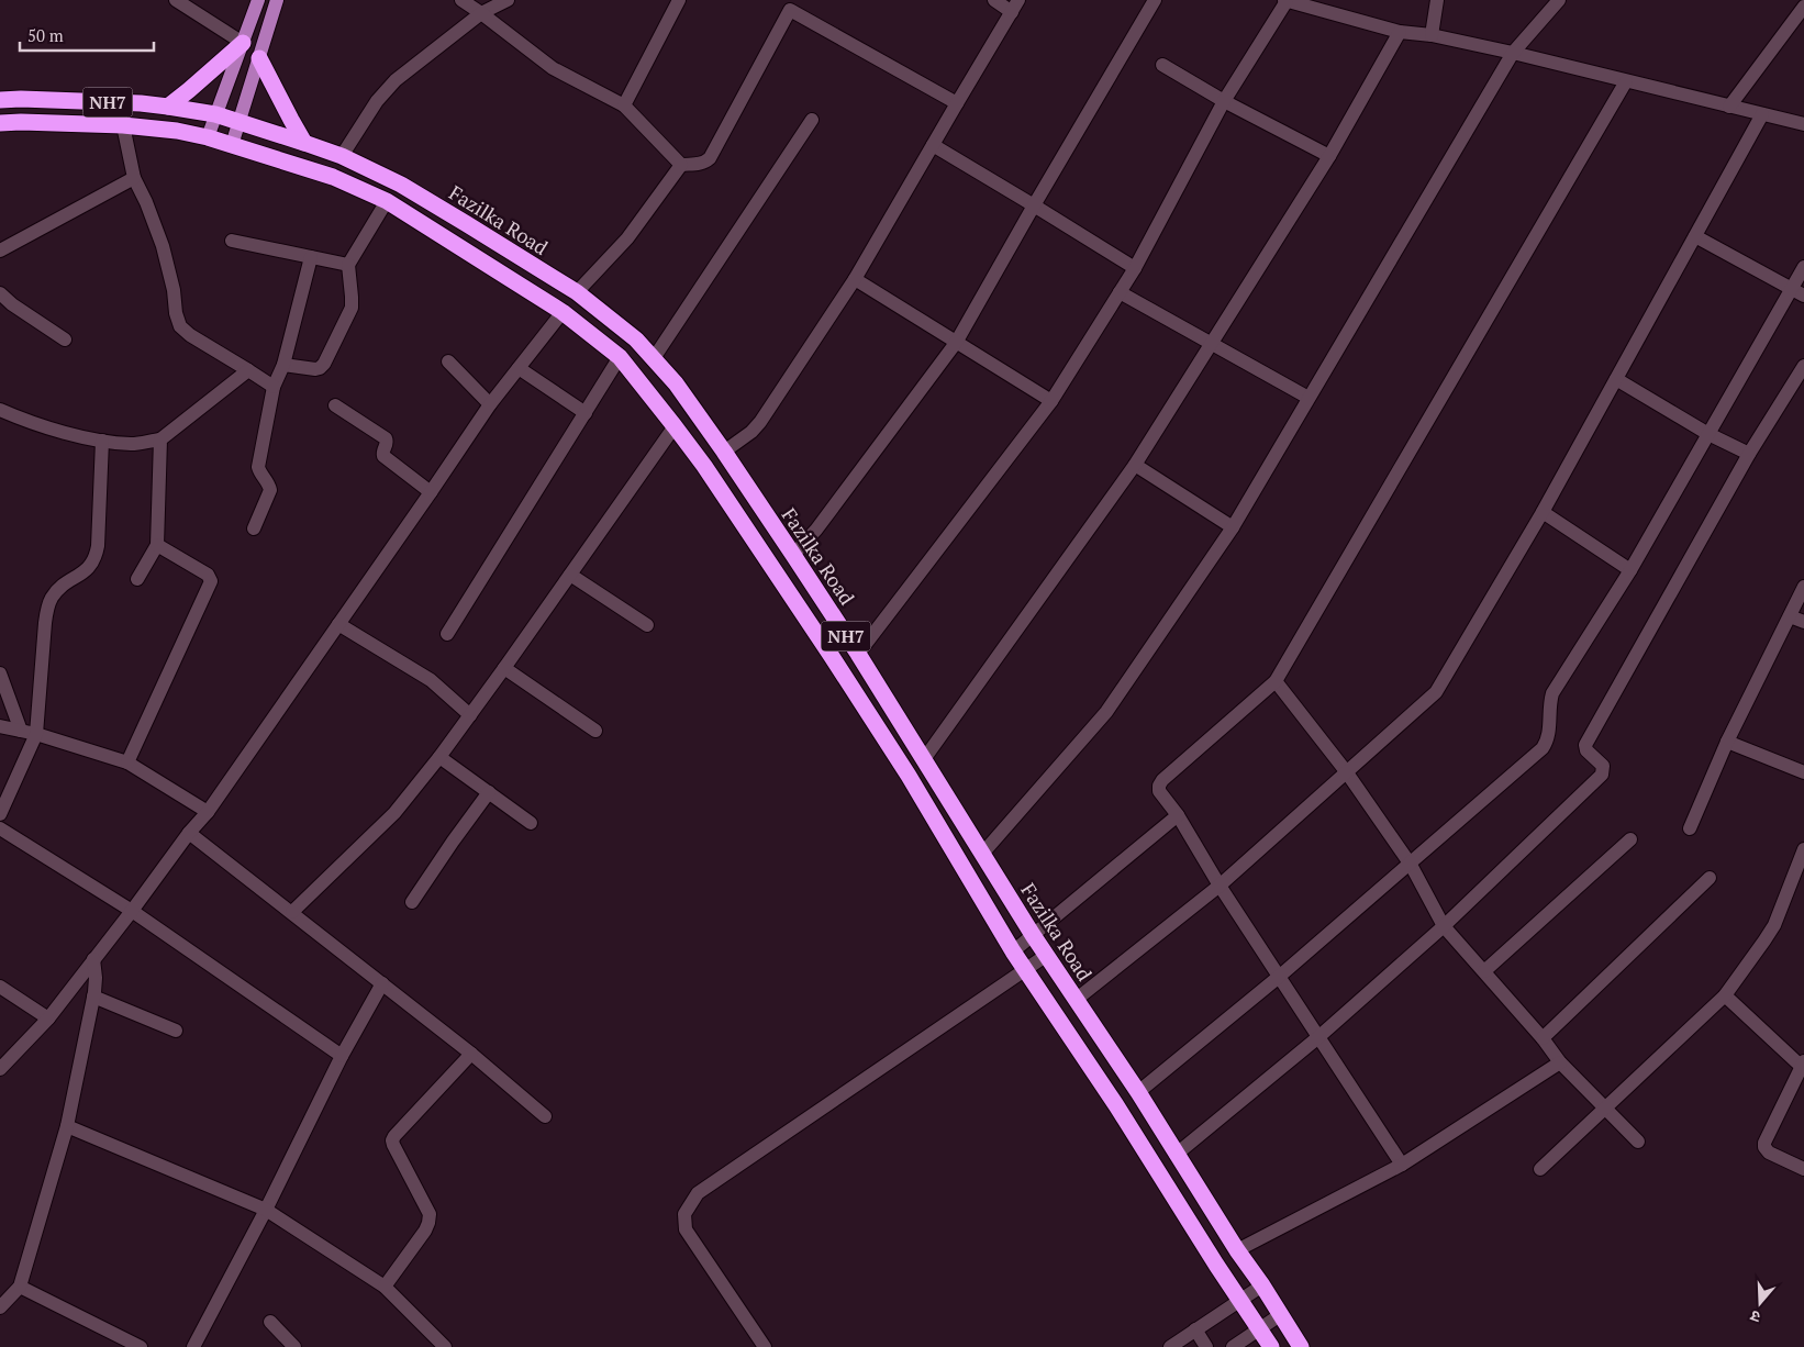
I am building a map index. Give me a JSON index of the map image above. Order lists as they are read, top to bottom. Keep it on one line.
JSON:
{"streets":{"highway":["NH7","Fazilka Road"]},"crossings":[["NH7","Fazilka Road"]],"scale_bar":"50 m","north":"bottom"}
